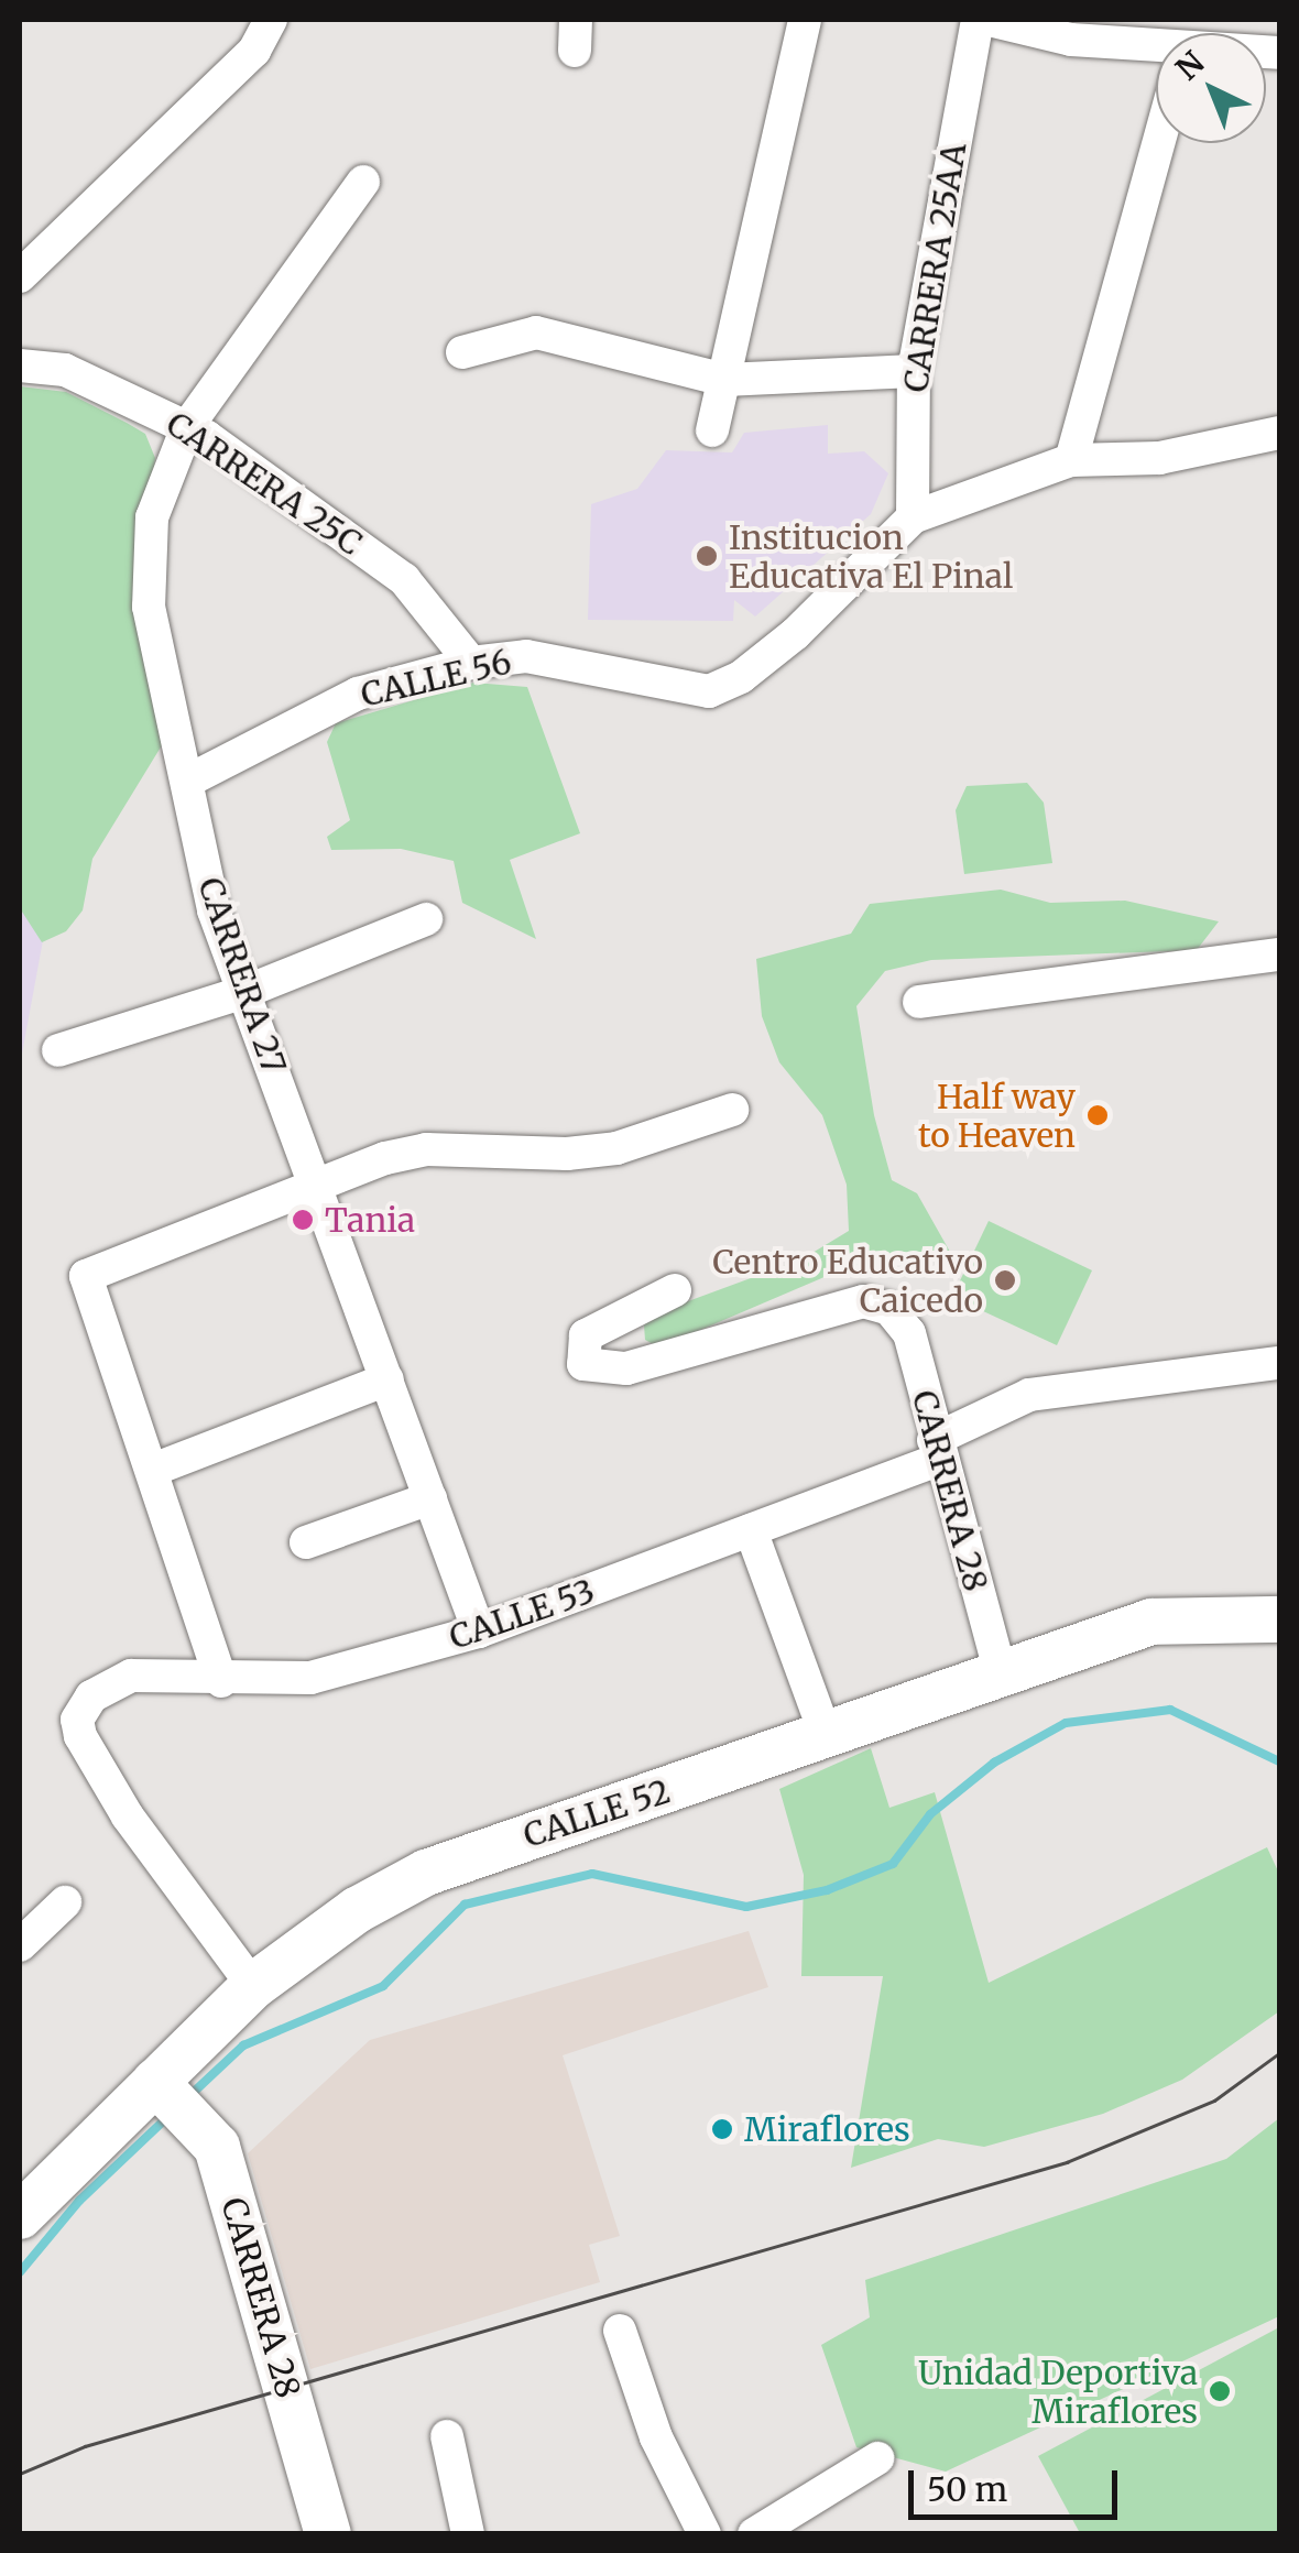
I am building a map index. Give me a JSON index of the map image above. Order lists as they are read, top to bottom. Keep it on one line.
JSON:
{"streets":{"street":["CARRERA 25AA","CARRERA 25C","CALLE 56","CARRERA 27","CARRERA 28","CALLE 53","CALLE 52"]},"crossings":[["CARRERA 25AA","CALLE 56"],["CARRERA 25C","CALLE 56"],["CARRERA 25C","CARRERA 27"],["CALLE 56","CARRERA 27"],["CARRERA 27","CALLE 53"],["CARRERA 28","CALLE 53"],["CARRERA 28","CALLE 52"],["CALLE 53","CALLE 52"]],"places":["Institucion Educativa El Pinal","Half way to Heaven","Tania","Centro Educativo Caicedo","Miraflores","Unidad Deportiva Miraflores"],"scale_bar":"50 m","north":"top left"}
